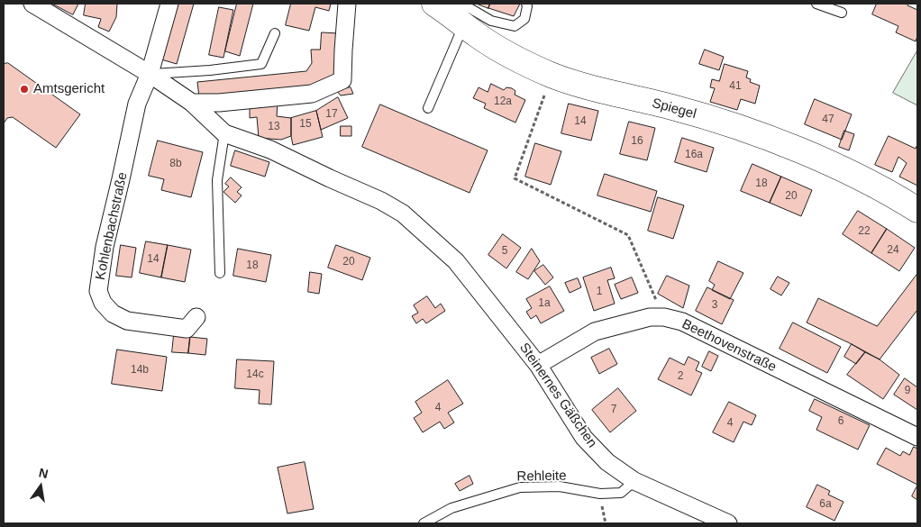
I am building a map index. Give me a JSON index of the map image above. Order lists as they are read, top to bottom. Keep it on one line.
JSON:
{"streets":{"street":["Spiegel","Kohlenbachstraße","Beethovenstraße","Steinernes Gäßchen"],"lane":["Rehleite"]},"crossings":[["Beethovenstraße","Steinernes Gäßchen"],["Steinernes Gäßchen","Rehleite"]],"places":["Amtsgericht"],"house_numbers":["41","12a","17","47","14","15","13","16","16a","8b","18","20","22","24","5","14","20","18","1","1a","3","14b","14c","2","9","4","7","6","4","6a"],"north":"top"}
